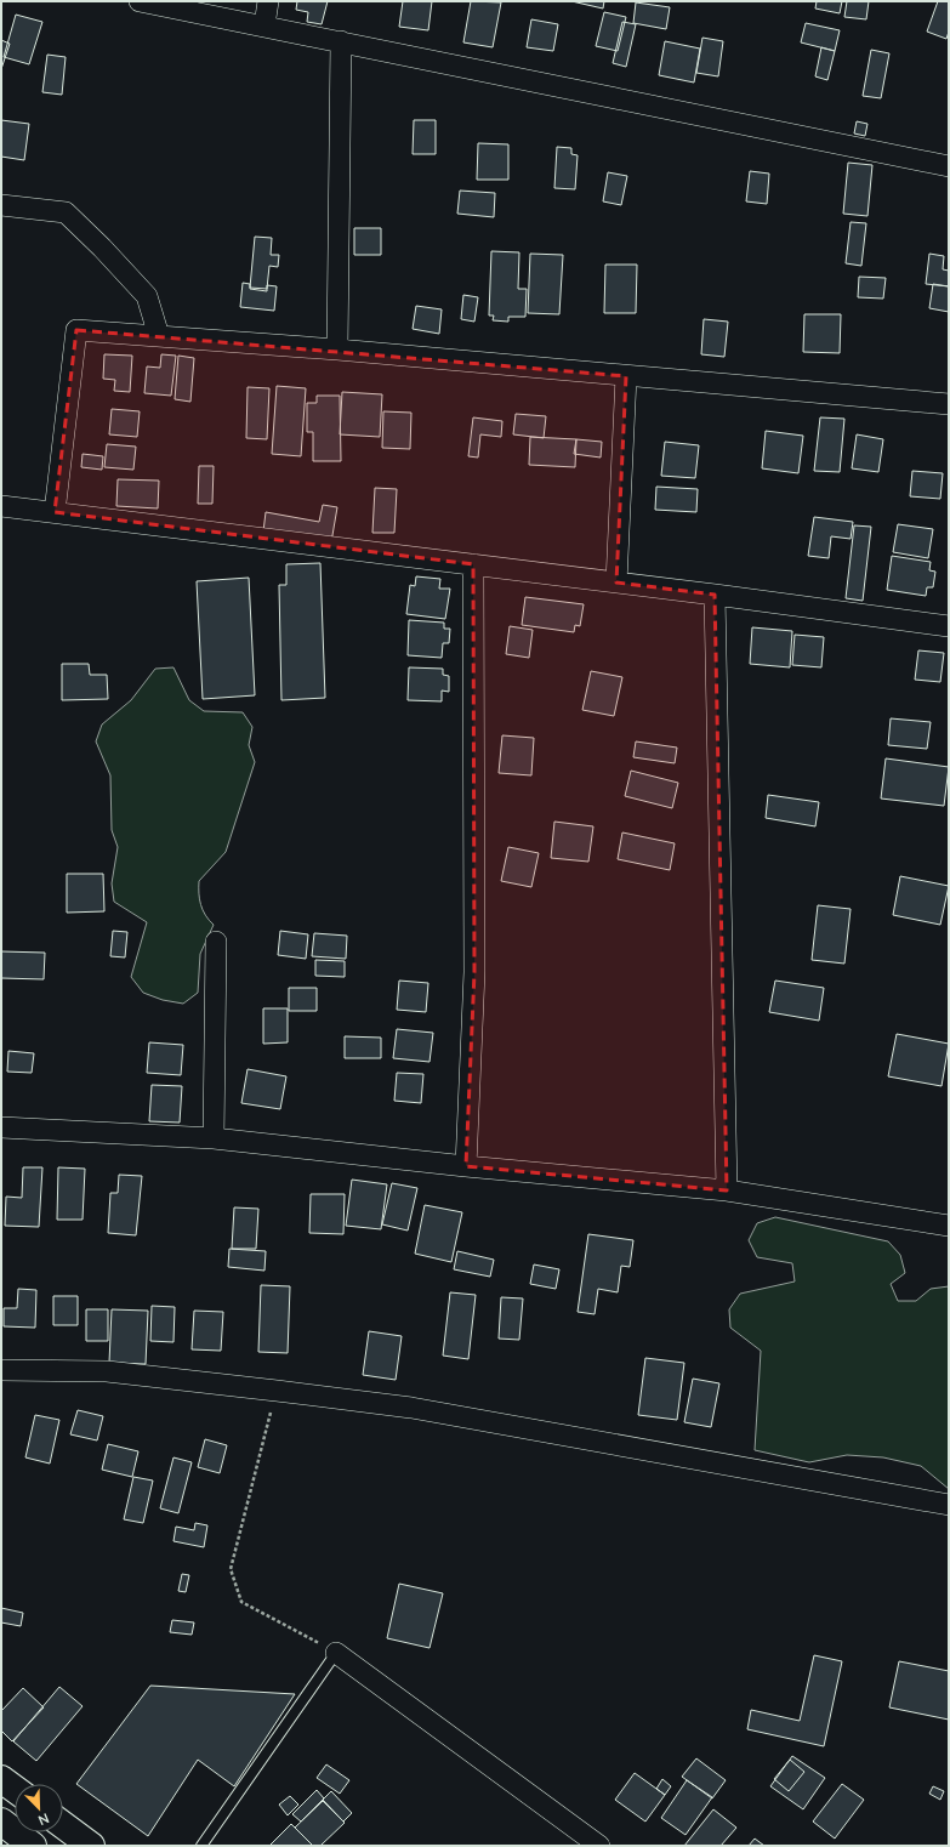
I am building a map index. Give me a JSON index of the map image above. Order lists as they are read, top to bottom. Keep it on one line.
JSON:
{"north":"bottom right"}
